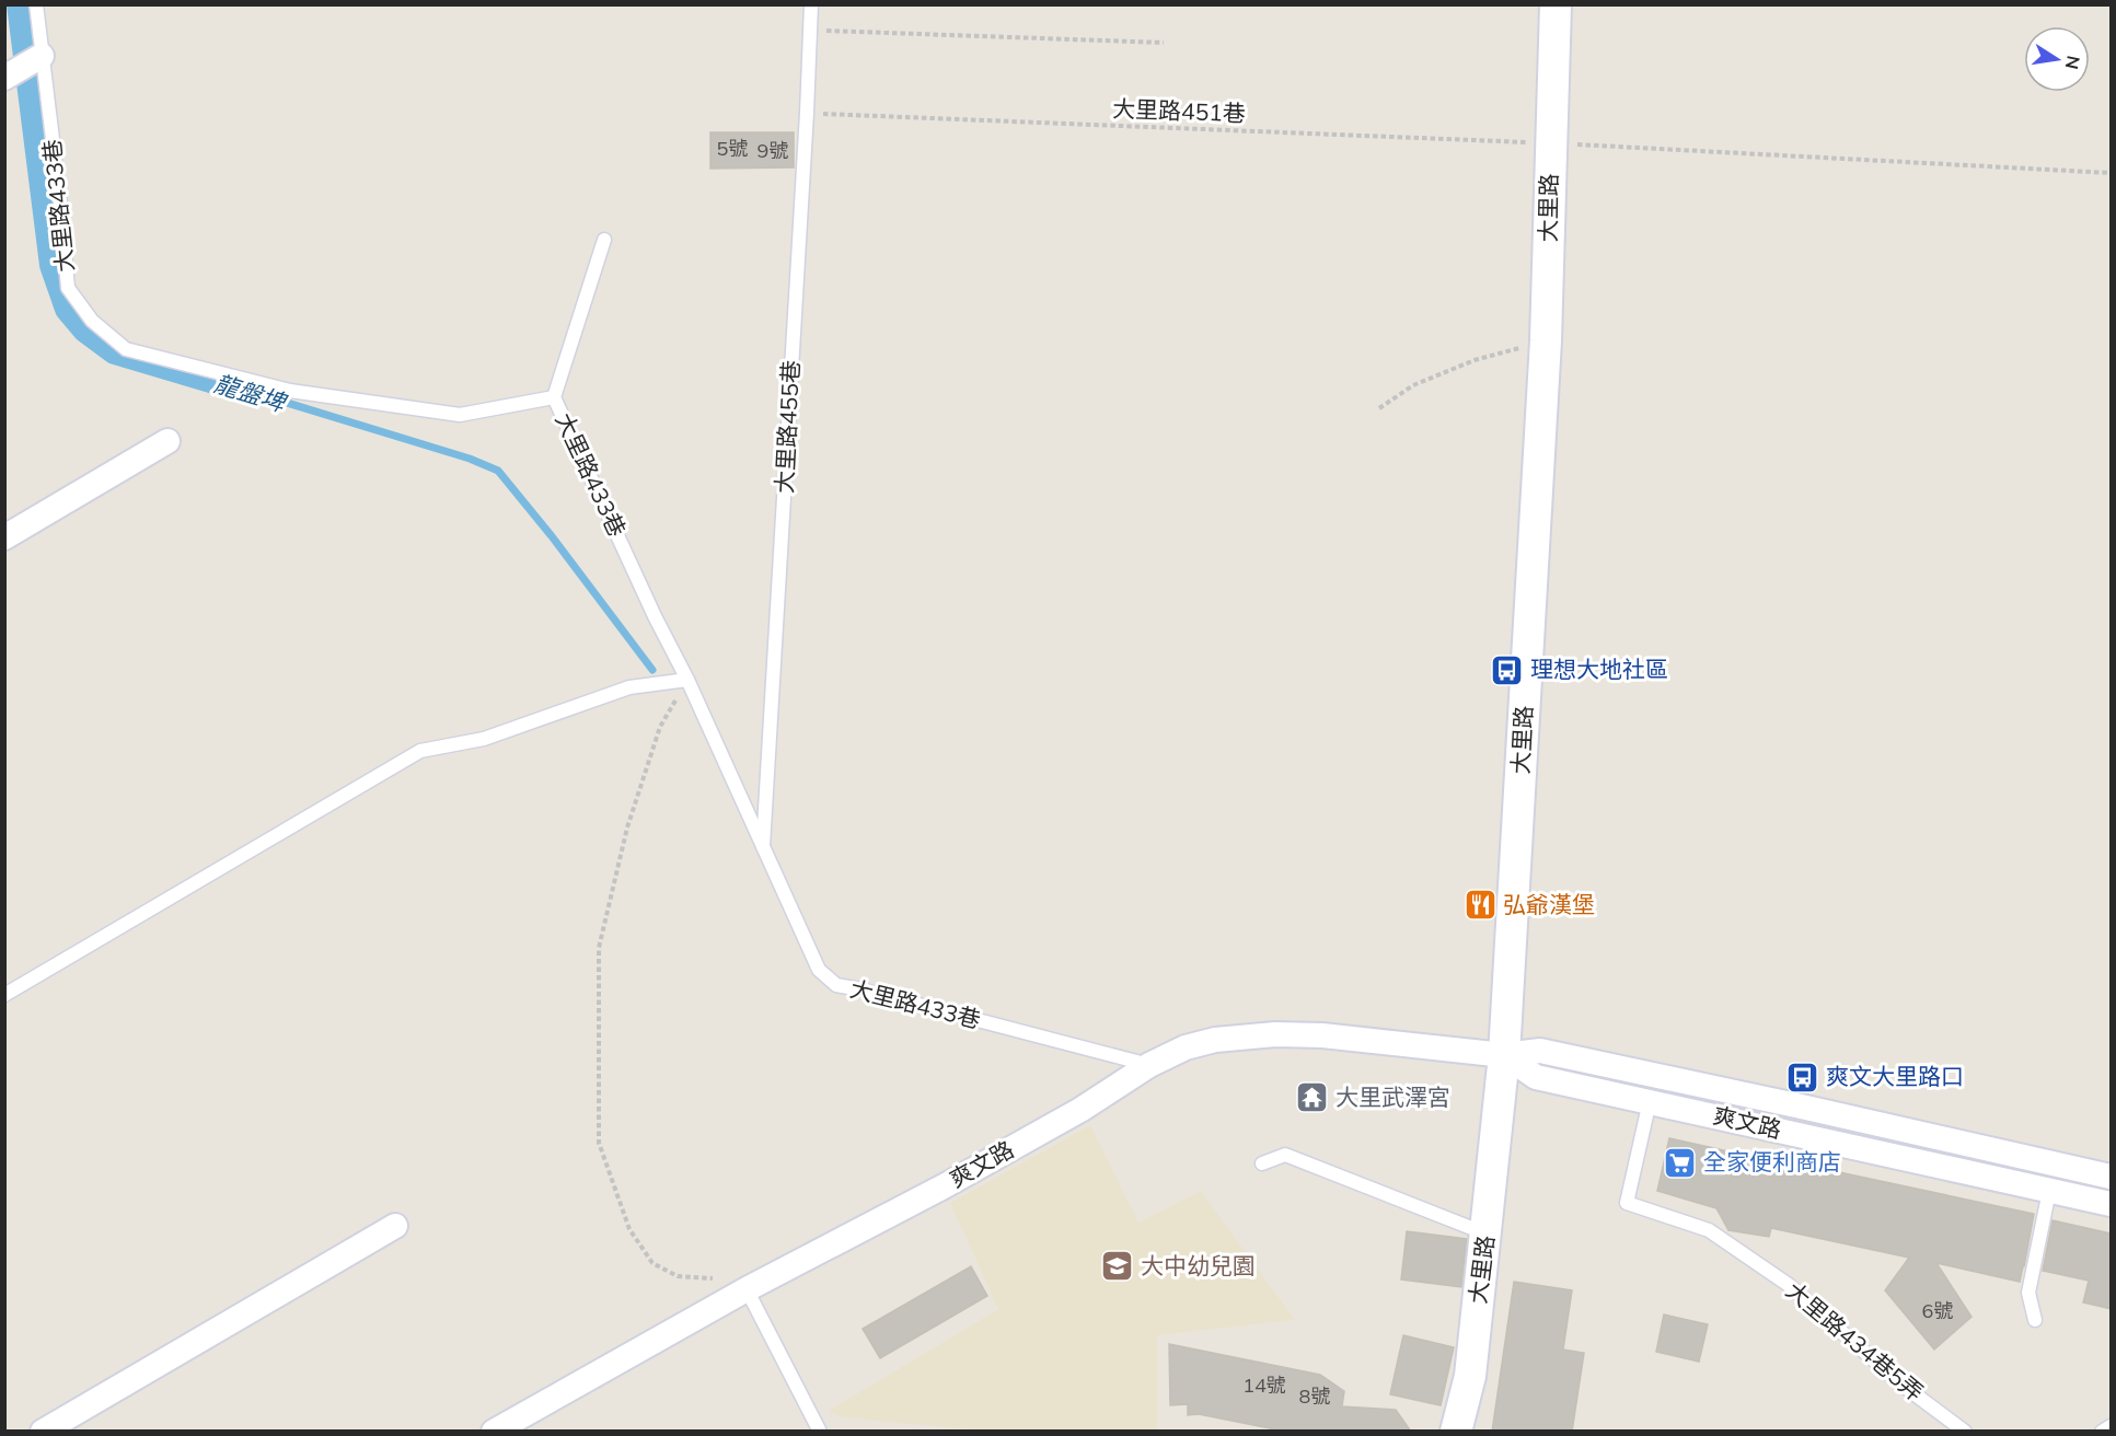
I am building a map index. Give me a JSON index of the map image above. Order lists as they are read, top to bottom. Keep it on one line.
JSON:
{"streets":{"street":["大里路","爽文路"],"lane":["大里路433巷","大里路455巷","大里路434巷5弄"],"path":["大里路451巷"]},"crossings":[["大里路451巷","大里路"],["大里路451巷","大里路455巷"],["大里路433巷","大里路455巷"],["大里路433巷","爽文路"],["大里路","爽文路"],["爽文路","大里路434巷5弄"]],"water":["龍盤埤"],"places":{"bus stop":["理想大地社區","爽文大里路口"],"restaurant":["弘爺漢堡"],"temple":["大里武澤宮"],"supermarket":["全家便利商店"],"school or university":["大中幼兒園"]},"house_numbers":["5號","9號","6號","14號","8號"],"north":"right"}
